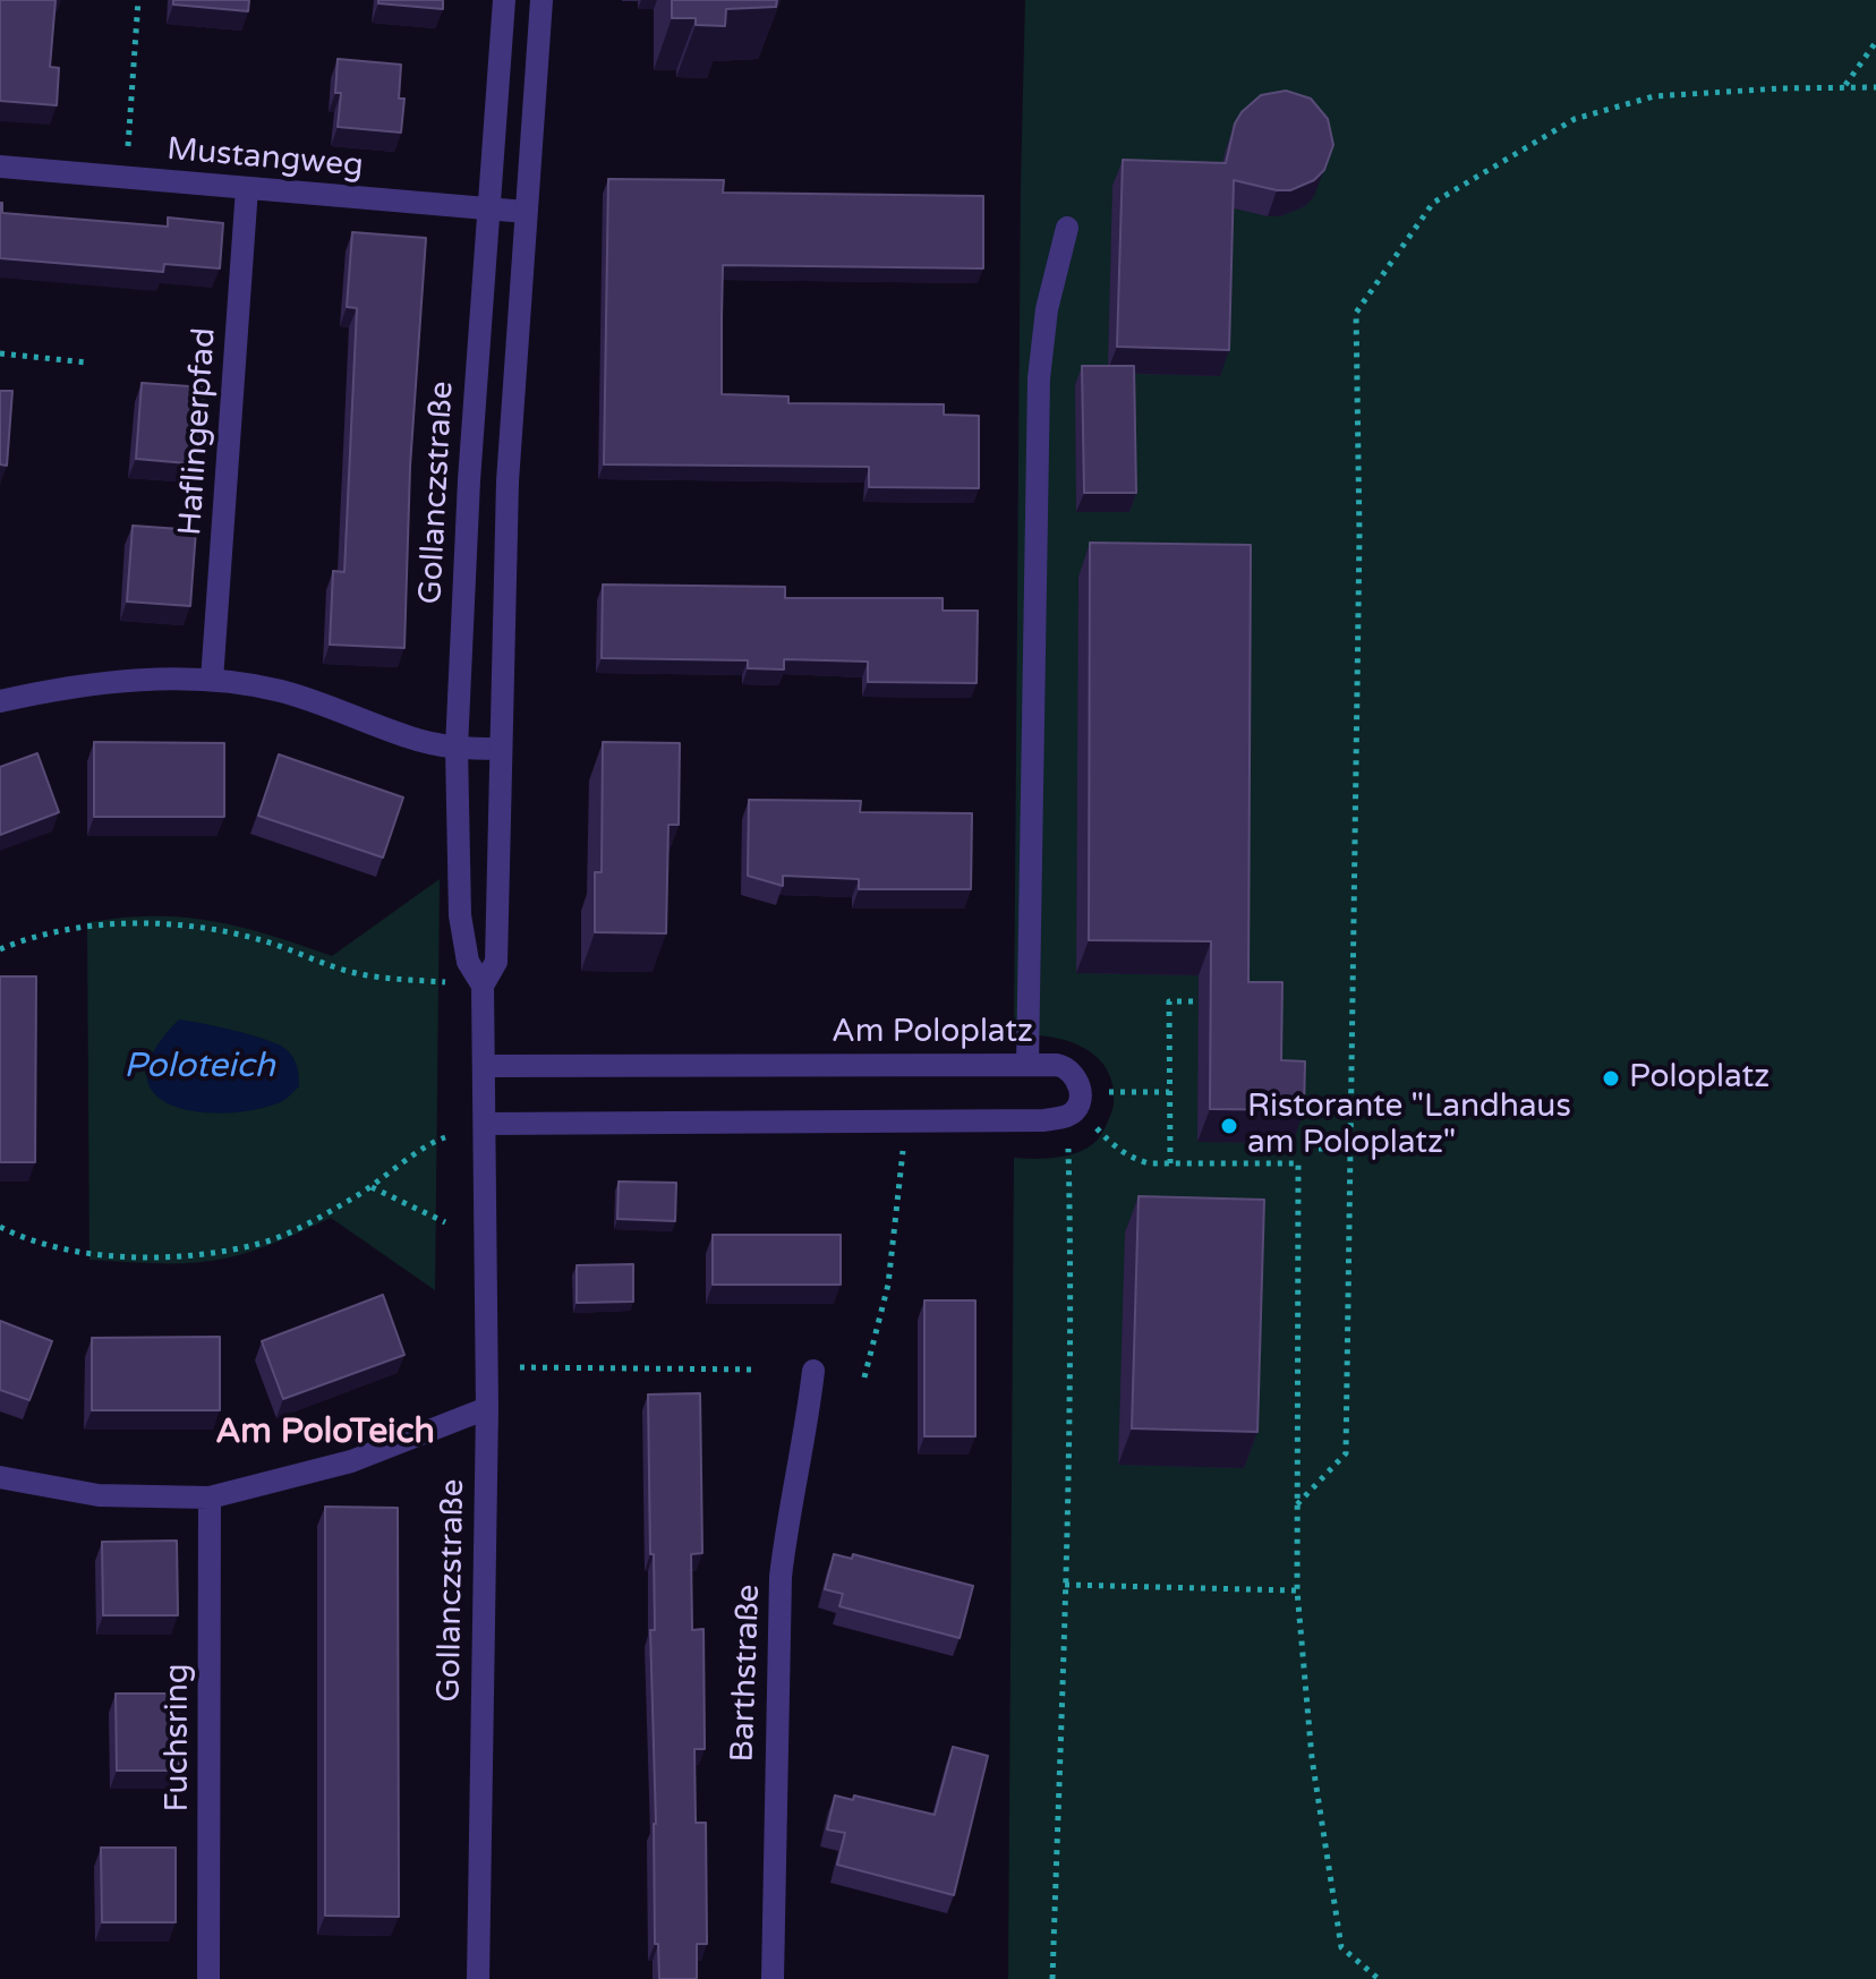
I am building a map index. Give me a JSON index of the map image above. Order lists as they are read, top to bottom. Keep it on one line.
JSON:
{"streets":{"street":["Mustangweg","Haflingerpfad","Gollanczstraße","Am Poloplatz","Barthstraße","Fuchsring"]},"crossings":[["Mustangweg","Haflingerpfad"],["Mustangweg","Gollanczstraße"],["Gollanczstraße","Am Poloplatz"]],"districts":["Am PoloTeich"],"water":["Poloteich"],"places":["Poloplatz","Ristorante \"Landhaus am Poloplatz\""]}
